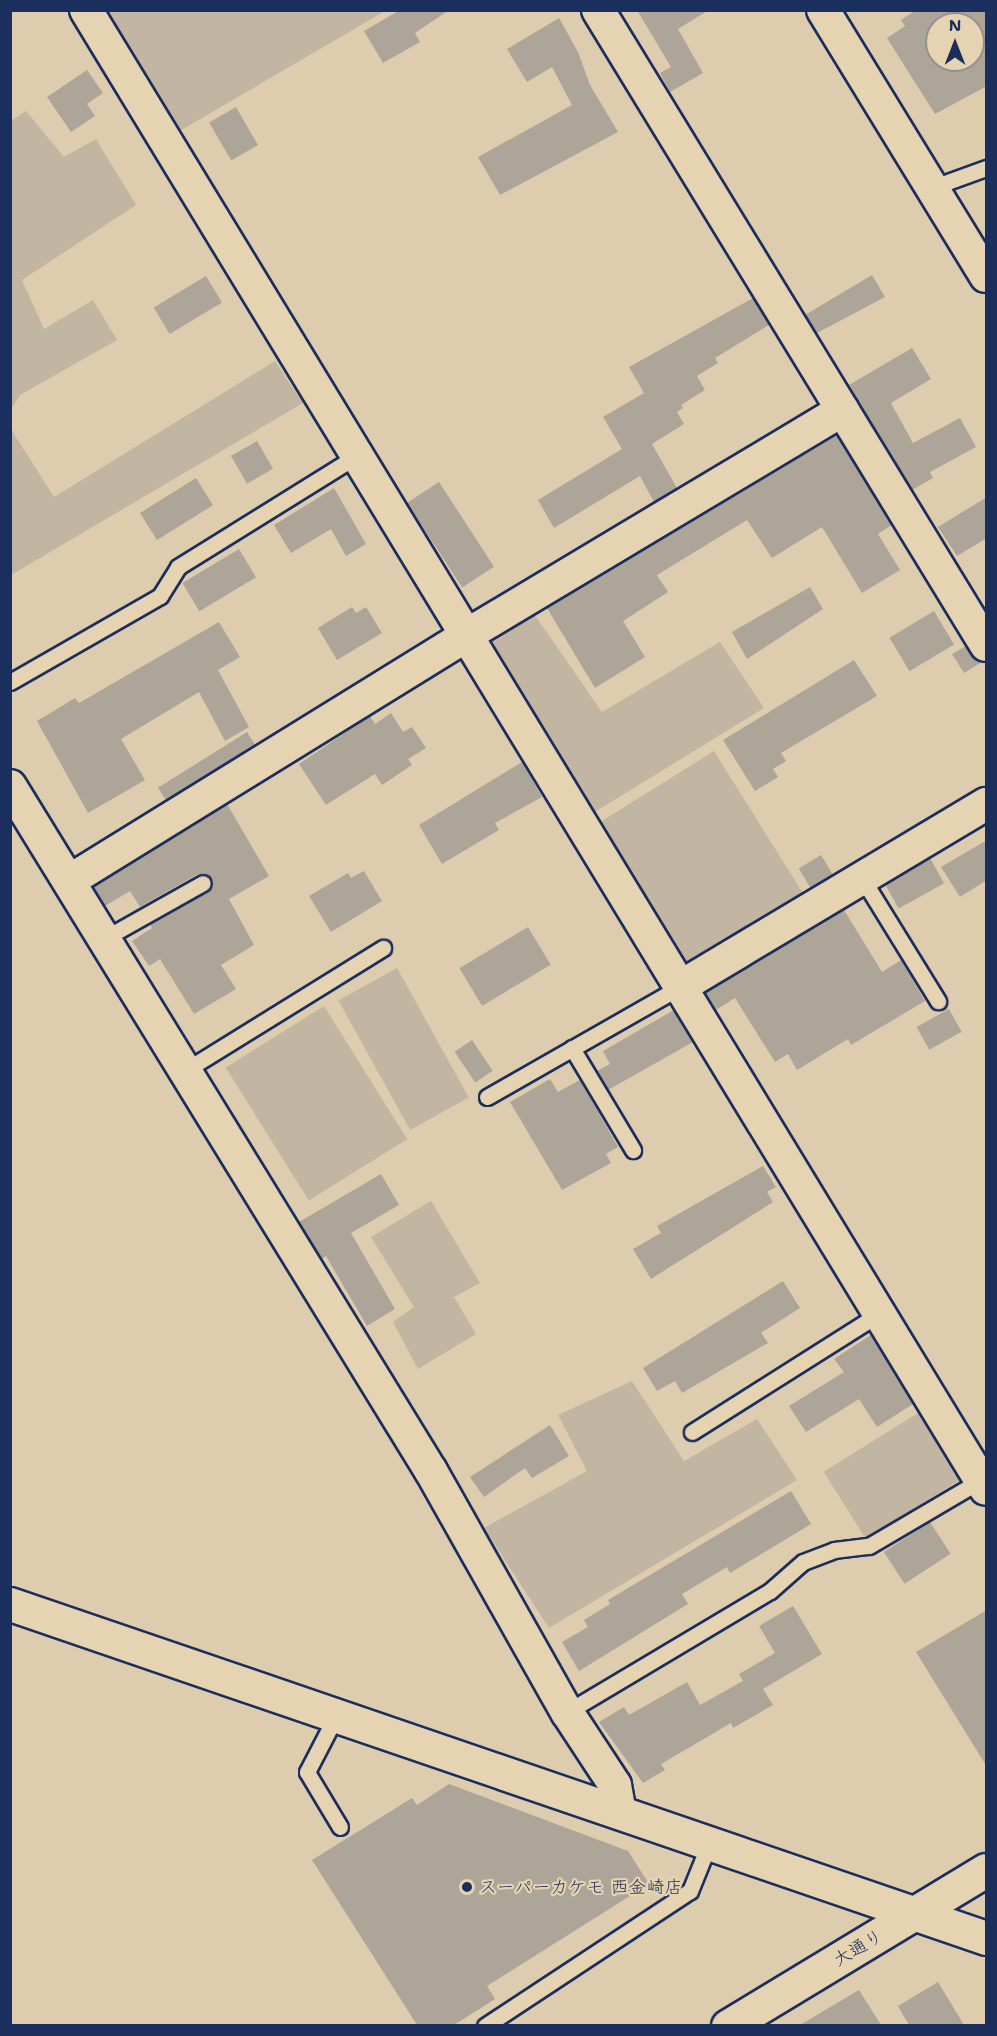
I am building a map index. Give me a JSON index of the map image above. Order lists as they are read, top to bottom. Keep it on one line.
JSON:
{"streets":{"street":["大通り"]},"places":["スーパーカケモ 西金崎店"],"north":"top"}
